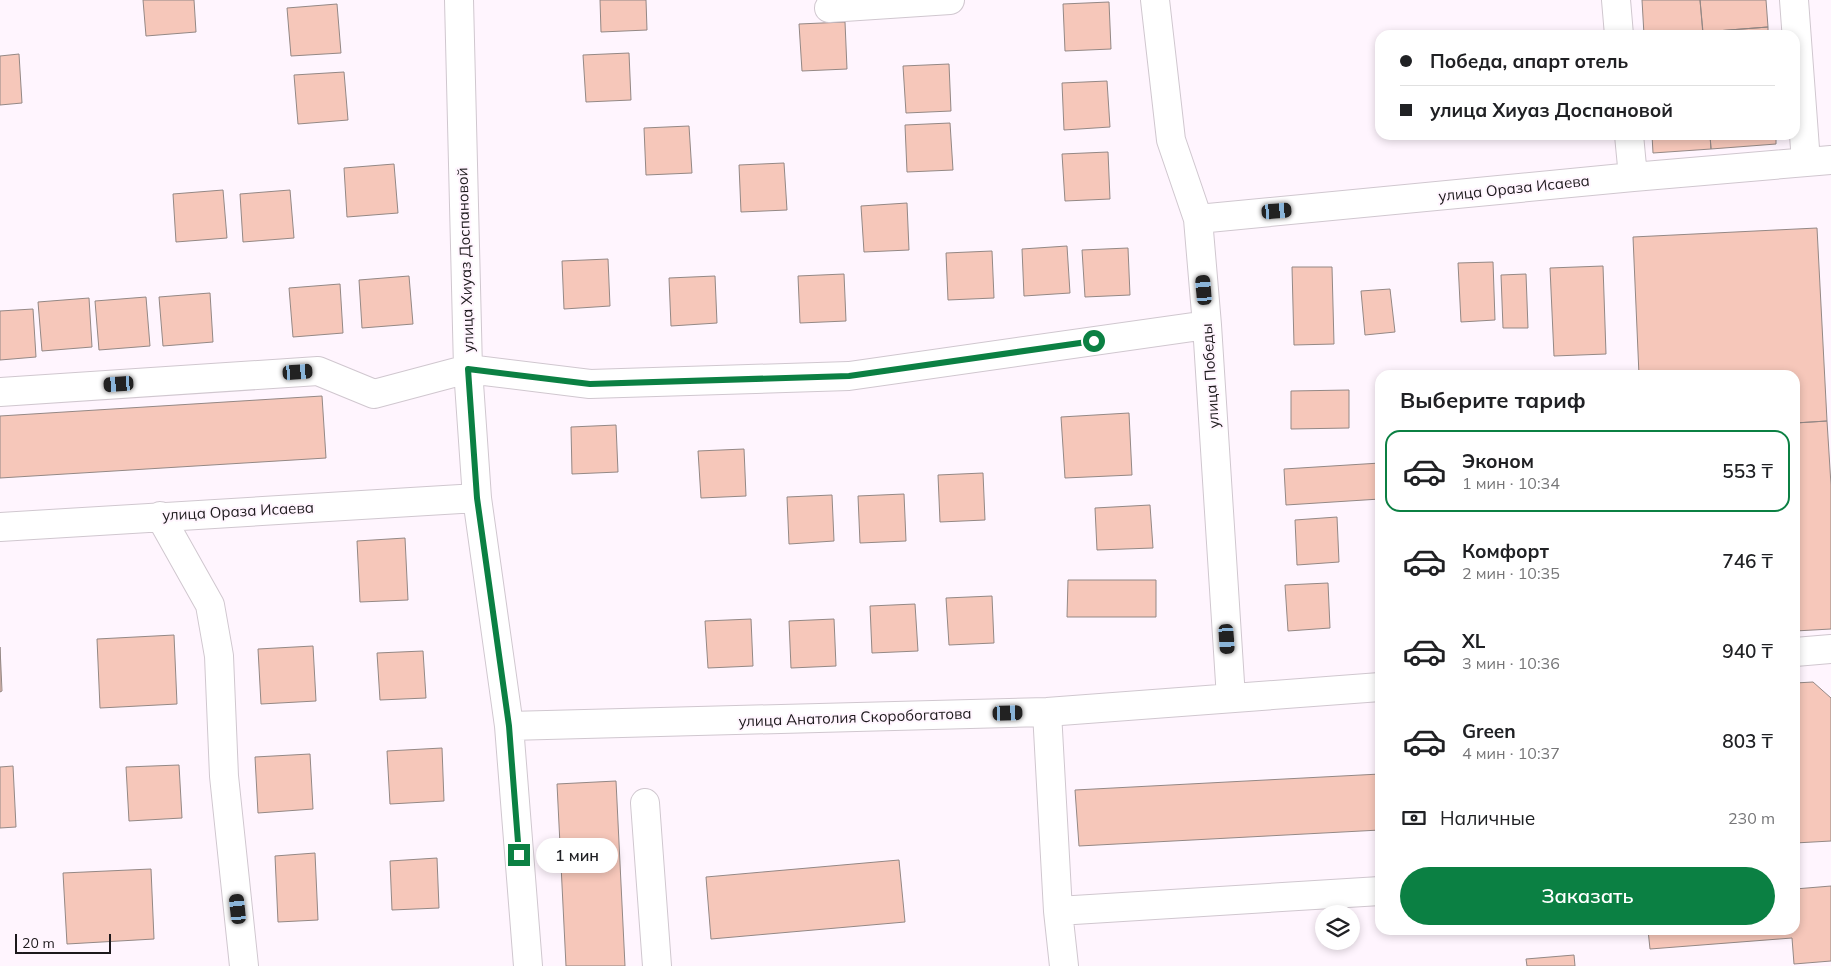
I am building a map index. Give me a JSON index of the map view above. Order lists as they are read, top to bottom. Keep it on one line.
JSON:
{"streets":{"street":["улица Ораза Исаева","улица Хиуаз Доспановой","улица Победы","улица Анатолия Скоробогатова"]},"crossings":[["улица Ораза Исаева","улица Хиуаз Доспановой"],["улица Ораза Исаева","улица Победы"],["улица Хиуаз Доспановой","улица Анатолия Скоробогатова"],["улица Победы","улица Анатолия Скоробогатова"]],"scale_bar":"20 m","page":{"banner":["Победа, апарт отель","улица Хиуаз Доспановой"],"heading":"Выберите тариф","list":[{"name":"Эконом","note":"1 мин · 10:34","value":"553 ₸"},{"name":"Комфорт","note":"2 мин · 10:35","value":"746 ₸"},{"name":"XL","note":"3 мин · 10:36","value":"940 ₸"},{"name":"Green","note":"4 мин · 10:37","value":"803 ₸"}],"pay":["Наличные","230 m"],"bubble":"1 мин","buttons":"Заказать","scale":"20 m"}}
